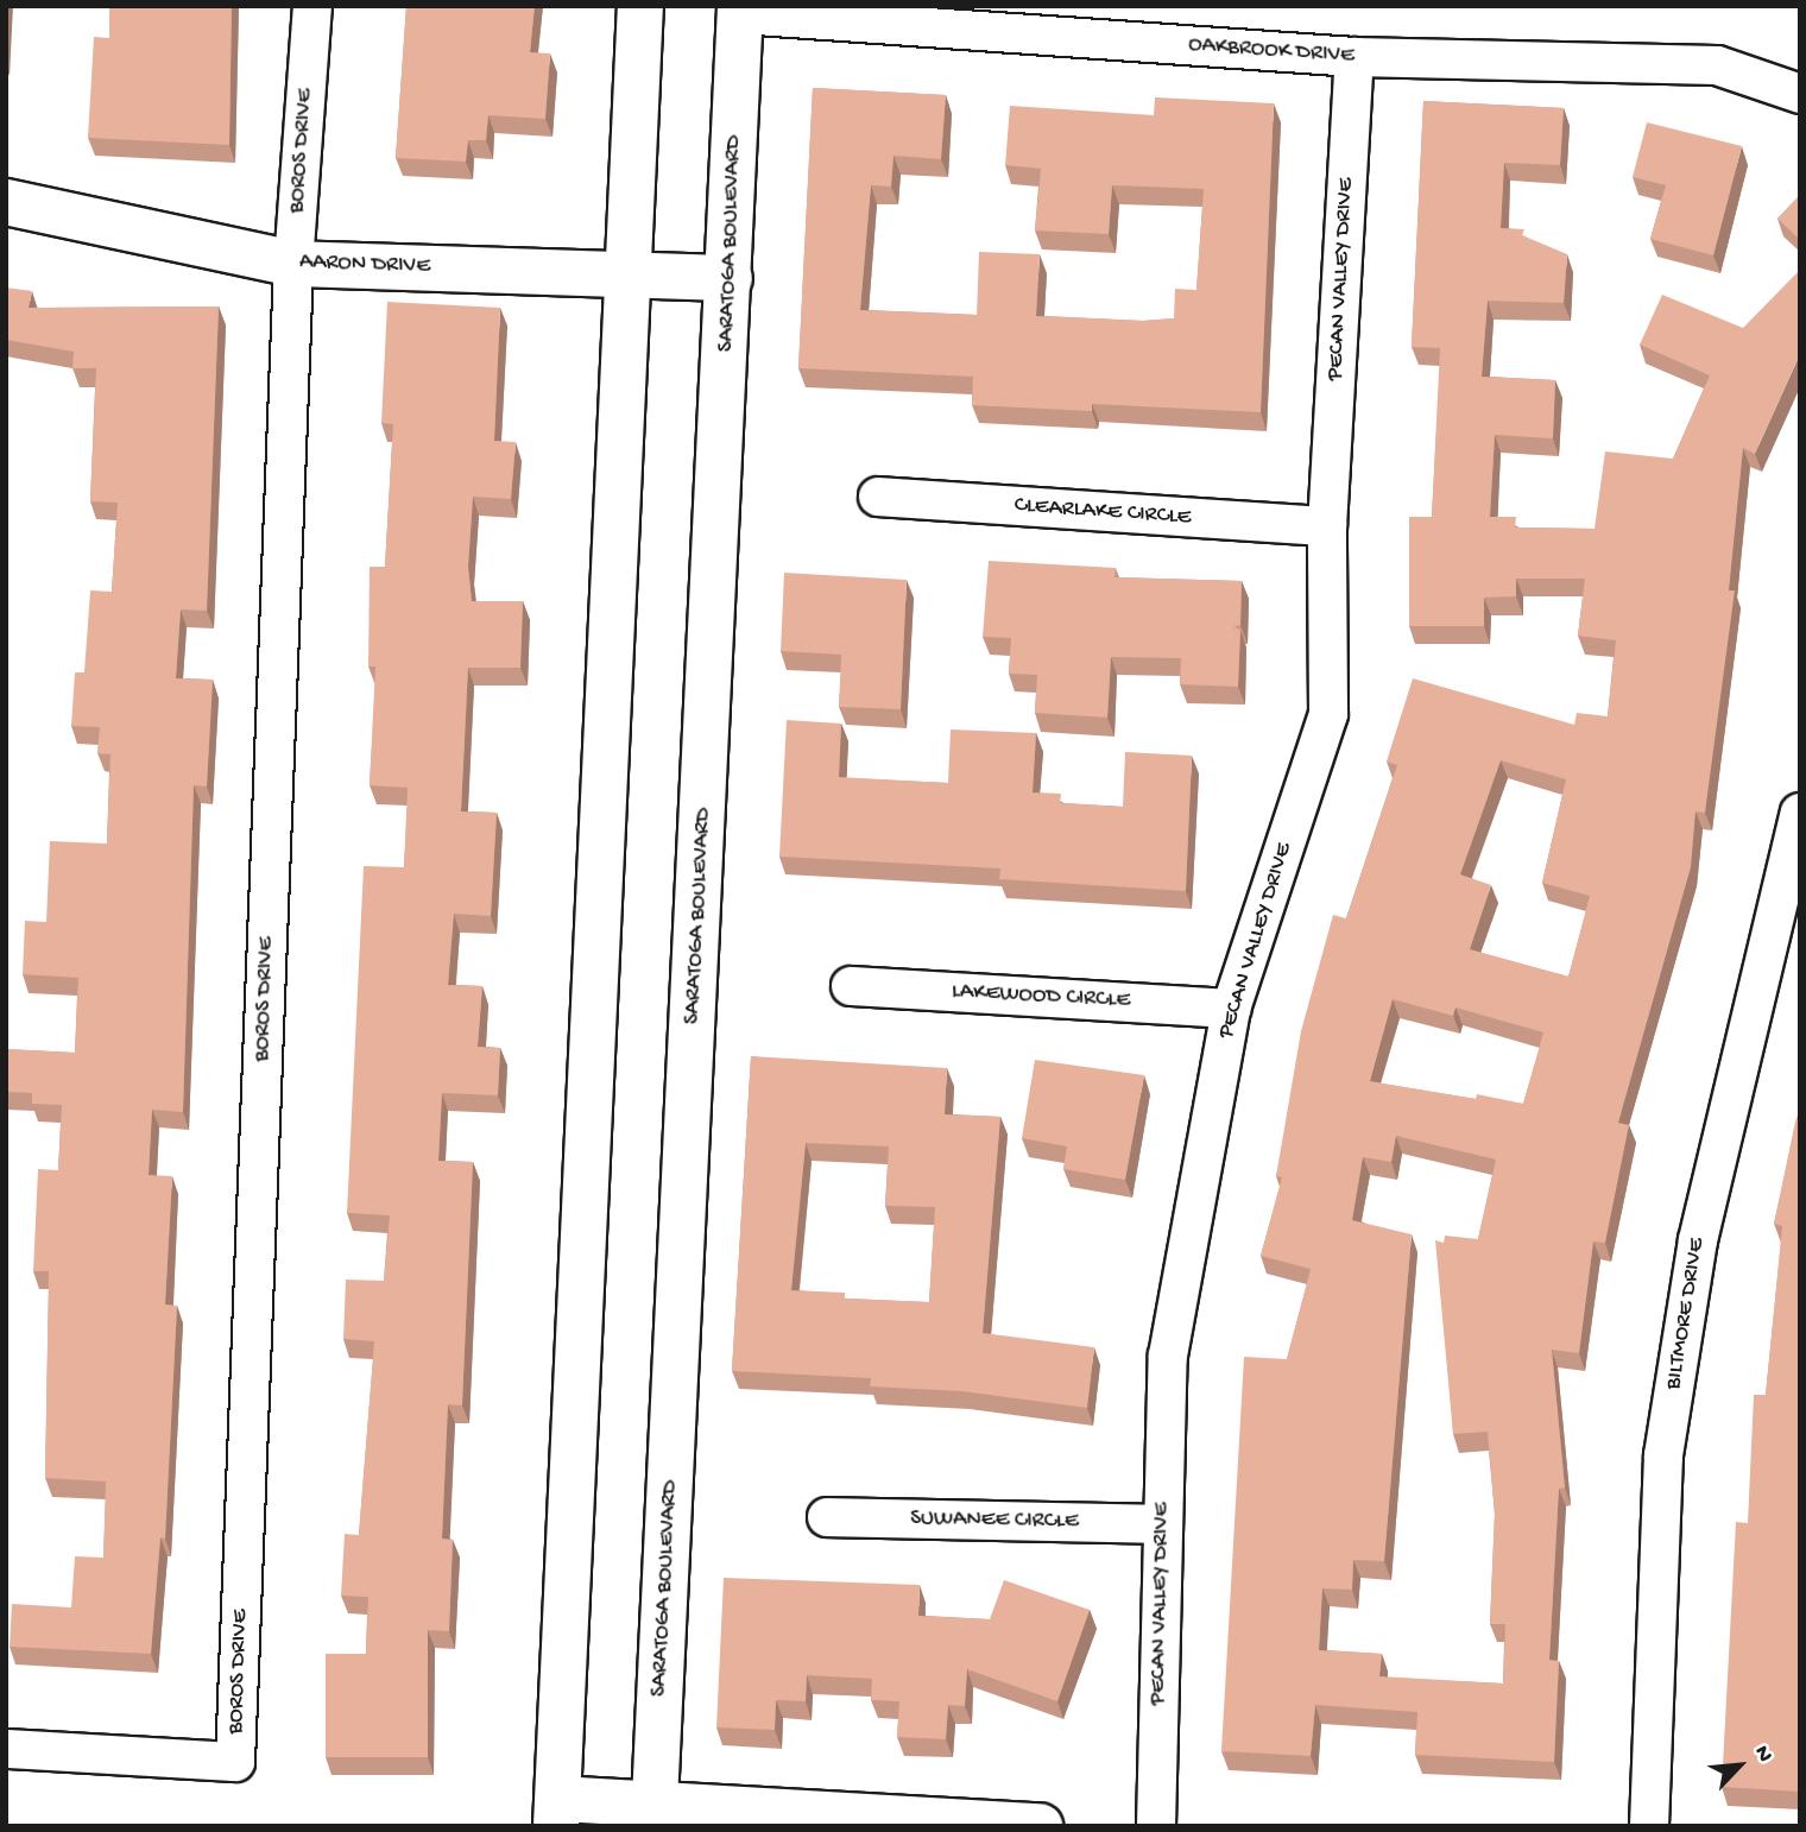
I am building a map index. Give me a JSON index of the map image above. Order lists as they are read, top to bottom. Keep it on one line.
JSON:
{"streets":{"main road":["SARATOGA BOULEVARD","AARON DRIVE"],"street":["OAKBROOK DRIVE","BOROS DRIVE","PECAN VALLEY DRIVE","CLEARLAKE CIRCLE","LAKEWOOD CIRCLE","BILTMORE DRIVE","SUWANEE CIRCLE"]},"crossings":[["OAKBROOK DRIVE","SARATOGA BOULEVARD"],["OAKBROOK DRIVE","PECAN VALLEY DRIVE"],["BOROS DRIVE","AARON DRIVE"],["SARATOGA BOULEVARD","AARON DRIVE"],["PECAN VALLEY DRIVE","CLEARLAKE CIRCLE"],["PECAN VALLEY DRIVE","LAKEWOOD CIRCLE"],["PECAN VALLEY DRIVE","SUWANEE CIRCLE"]],"north":"top right"}
